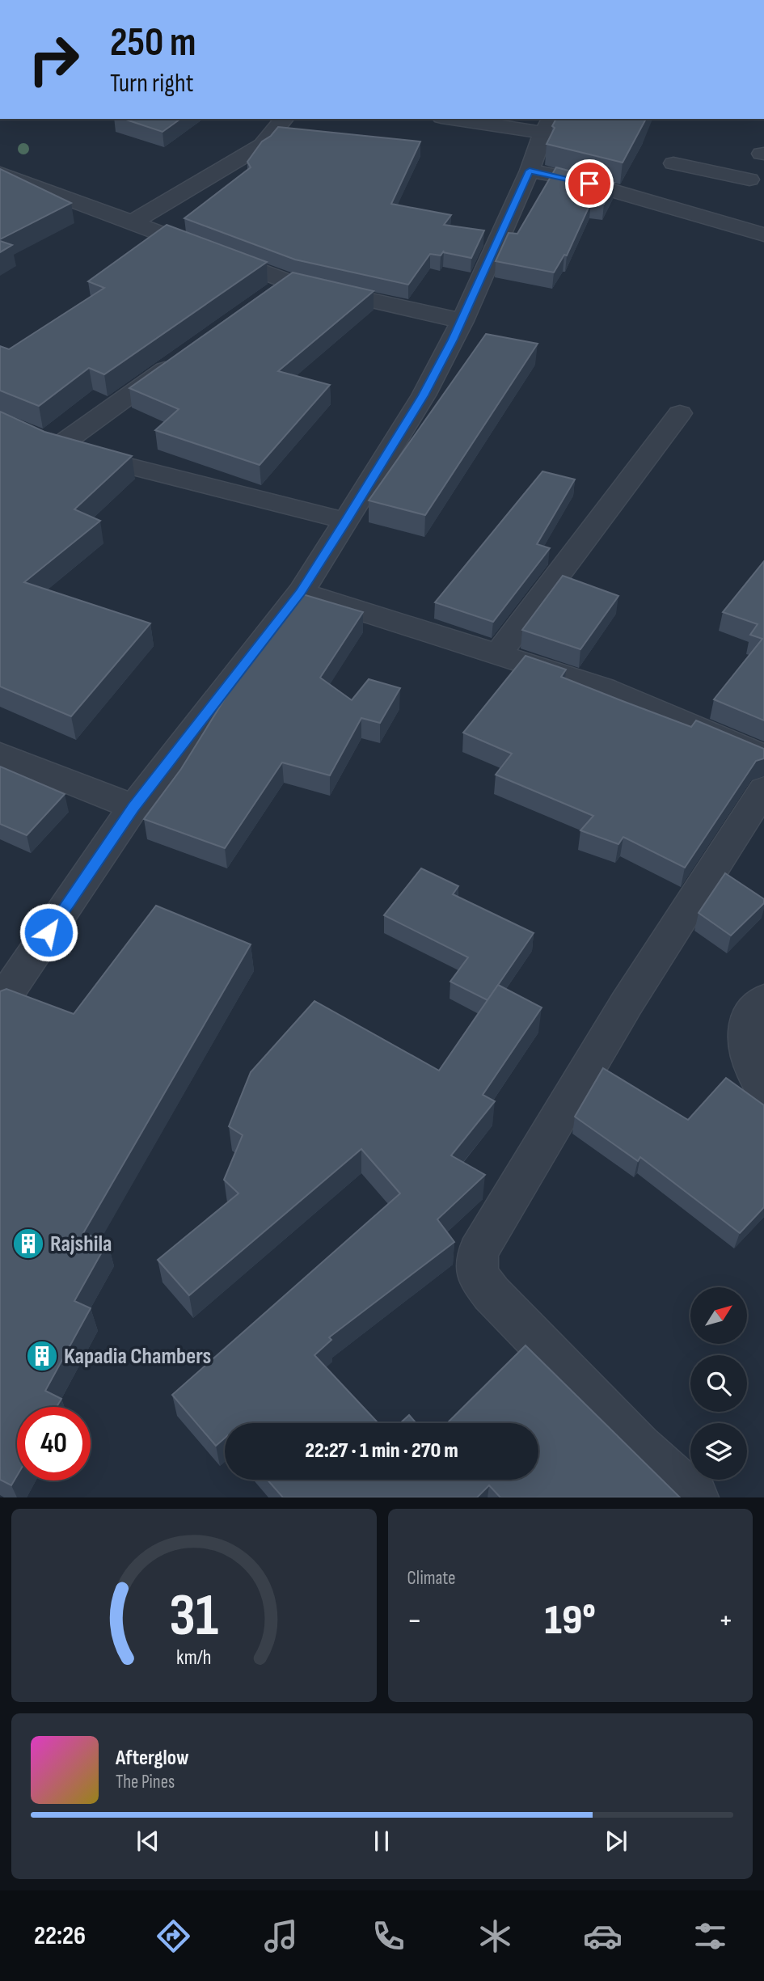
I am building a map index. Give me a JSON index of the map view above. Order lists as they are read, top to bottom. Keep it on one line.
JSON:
{"places":{"building":["Rajshila","Kapadia Chambers"]},"north":"top right","page":{"turn":["250 m","Turn right"],"limit":"40","trip":"22:27 · 1 min · 270 m","tile":"Climate","heat":["−","19°","+"],"song":["Afterglow","The Pines"],"tabs":"22:26","gauge":["31","km/h"]}}
